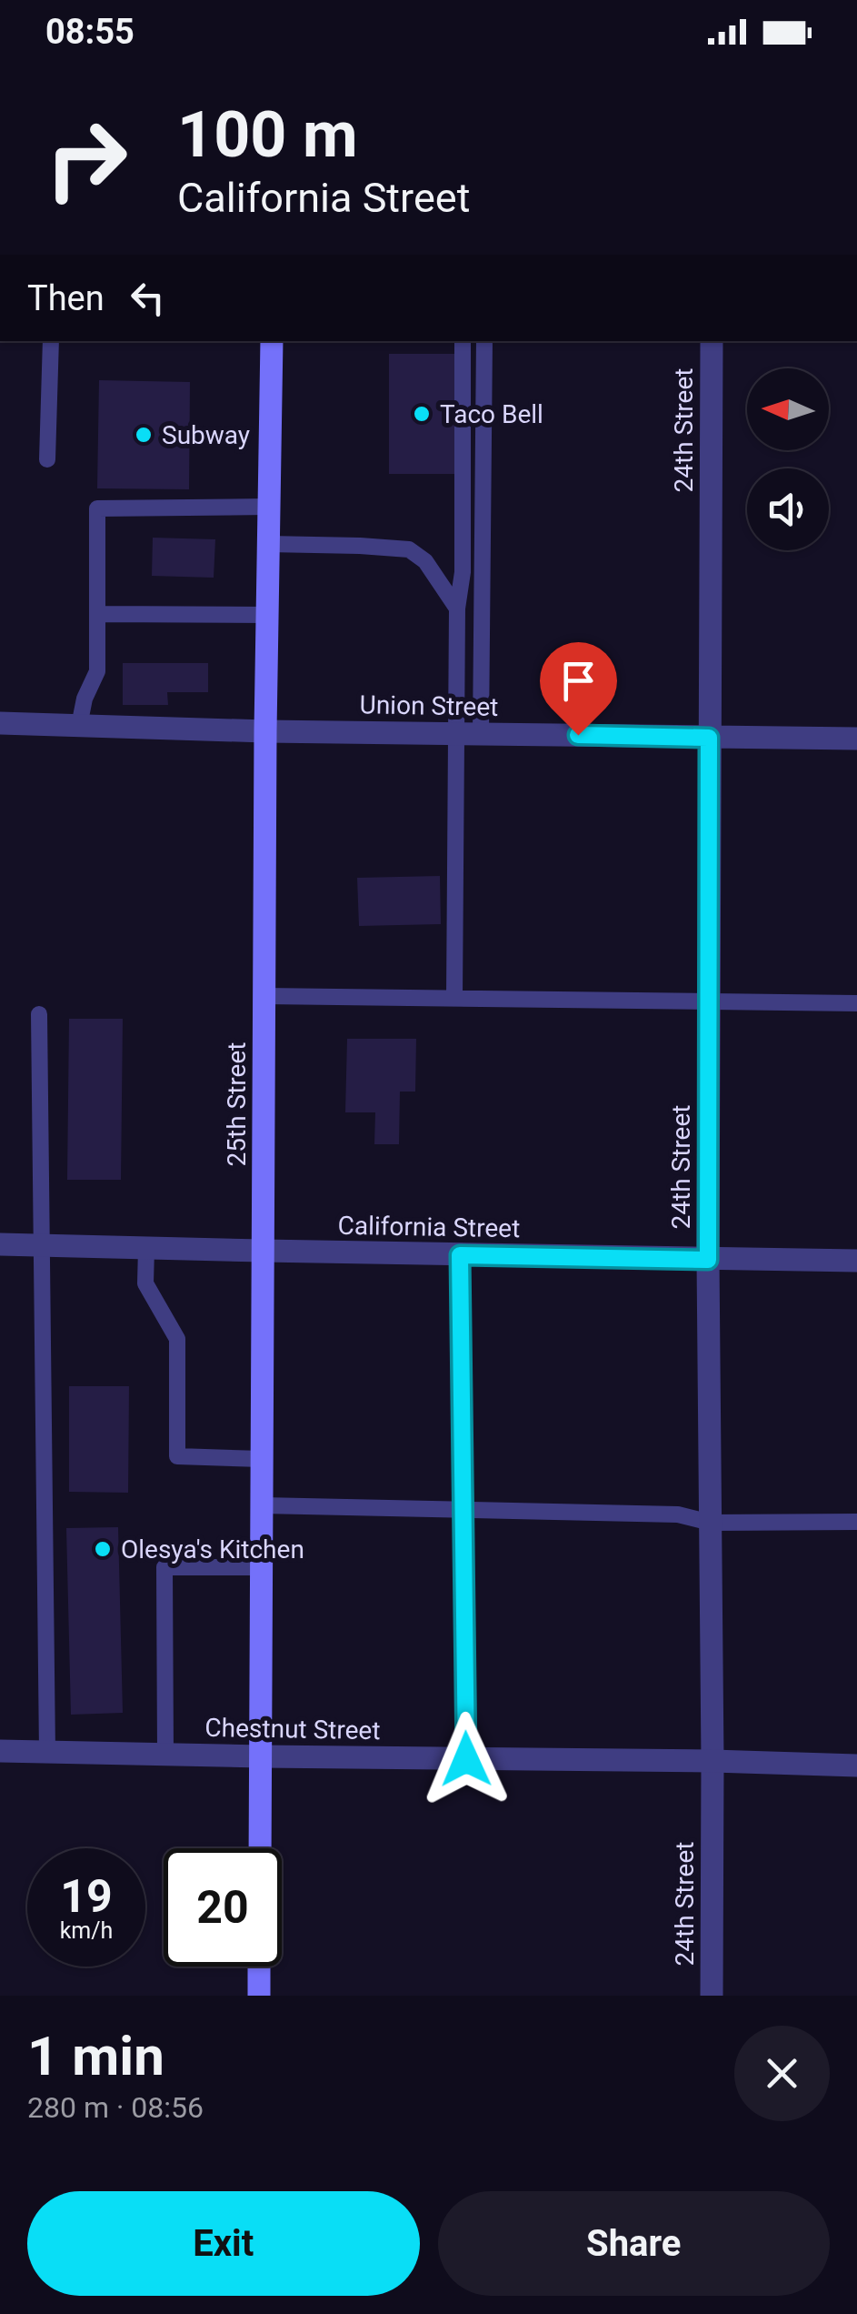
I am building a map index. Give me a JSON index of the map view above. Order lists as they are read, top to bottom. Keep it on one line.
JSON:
{"streets":{"main road":["25th Street"],"street":["24th Street","Union Street","California Street","Chestnut Street"]},"crossings":[["24th Street","Union Street"],["24th Street","California Street"],["24th Street","Chestnut Street"],["Union Street","25th Street"],["25th Street","California Street"],["25th Street","Chestnut Street"]],"places":["Taco Bell","Subway","Olesya's Kitchen"],"north":"left","page":{"status":"08:55","turn":["100 m","California Street"],"then":"Then","speed":"19 km/h","limit":"20","heading":["1 min","280 m · 08:56"],"buttons":["Exit","Share"]}}
